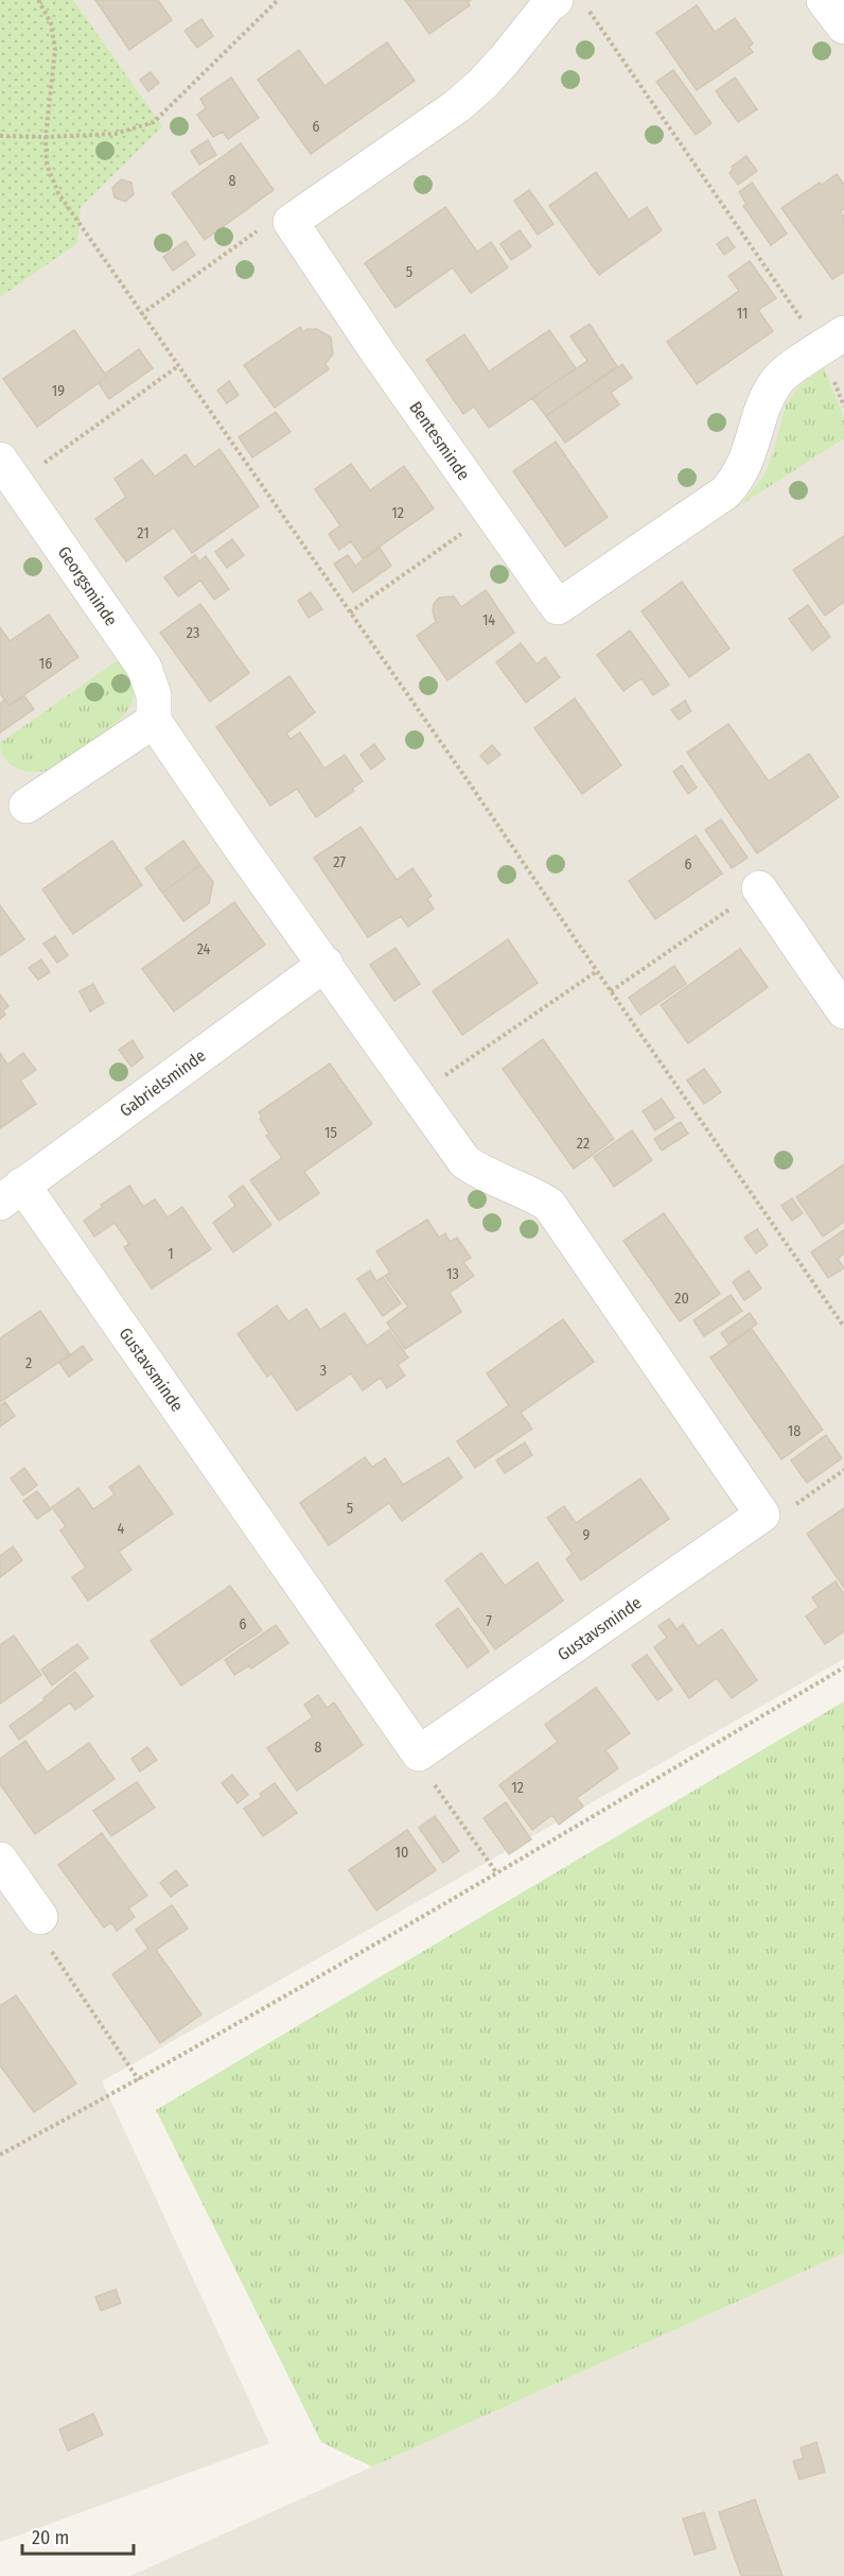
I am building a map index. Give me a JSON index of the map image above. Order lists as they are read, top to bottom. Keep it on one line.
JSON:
{"streets":{"street":["Bentesminde","Georgsminde","Gabrielsminde","Gustavsminde"]},"crossings":[["Gabrielsminde","Gustavsminde"]],"house_numbers":["6","8","5","11","19","12","21","14","23","16","27","6","24","15","22","1","13","20","2","3","18","5","4","9","7","6","8","12","10"],"scale_bar":"20 m"}
